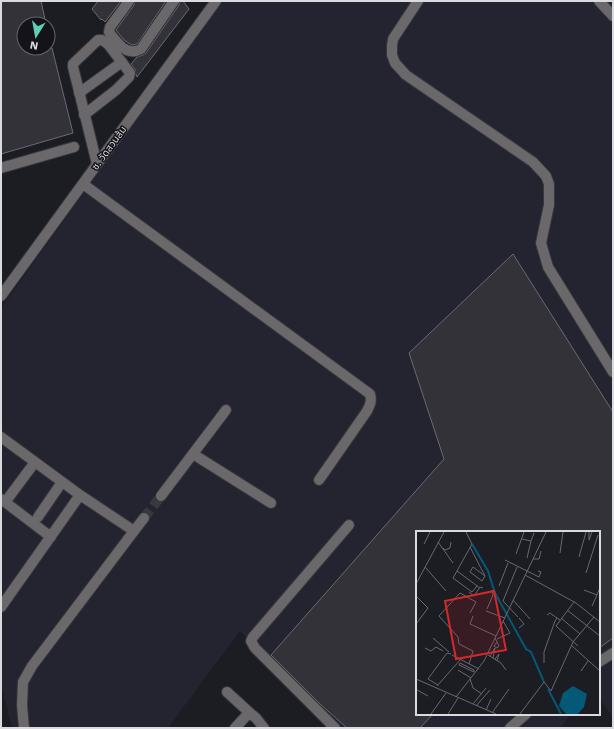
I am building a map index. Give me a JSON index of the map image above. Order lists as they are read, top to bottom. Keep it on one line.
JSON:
{"streets":{"street":["ซ. วัดสวนส้ม"]},"north":"bottom"}
